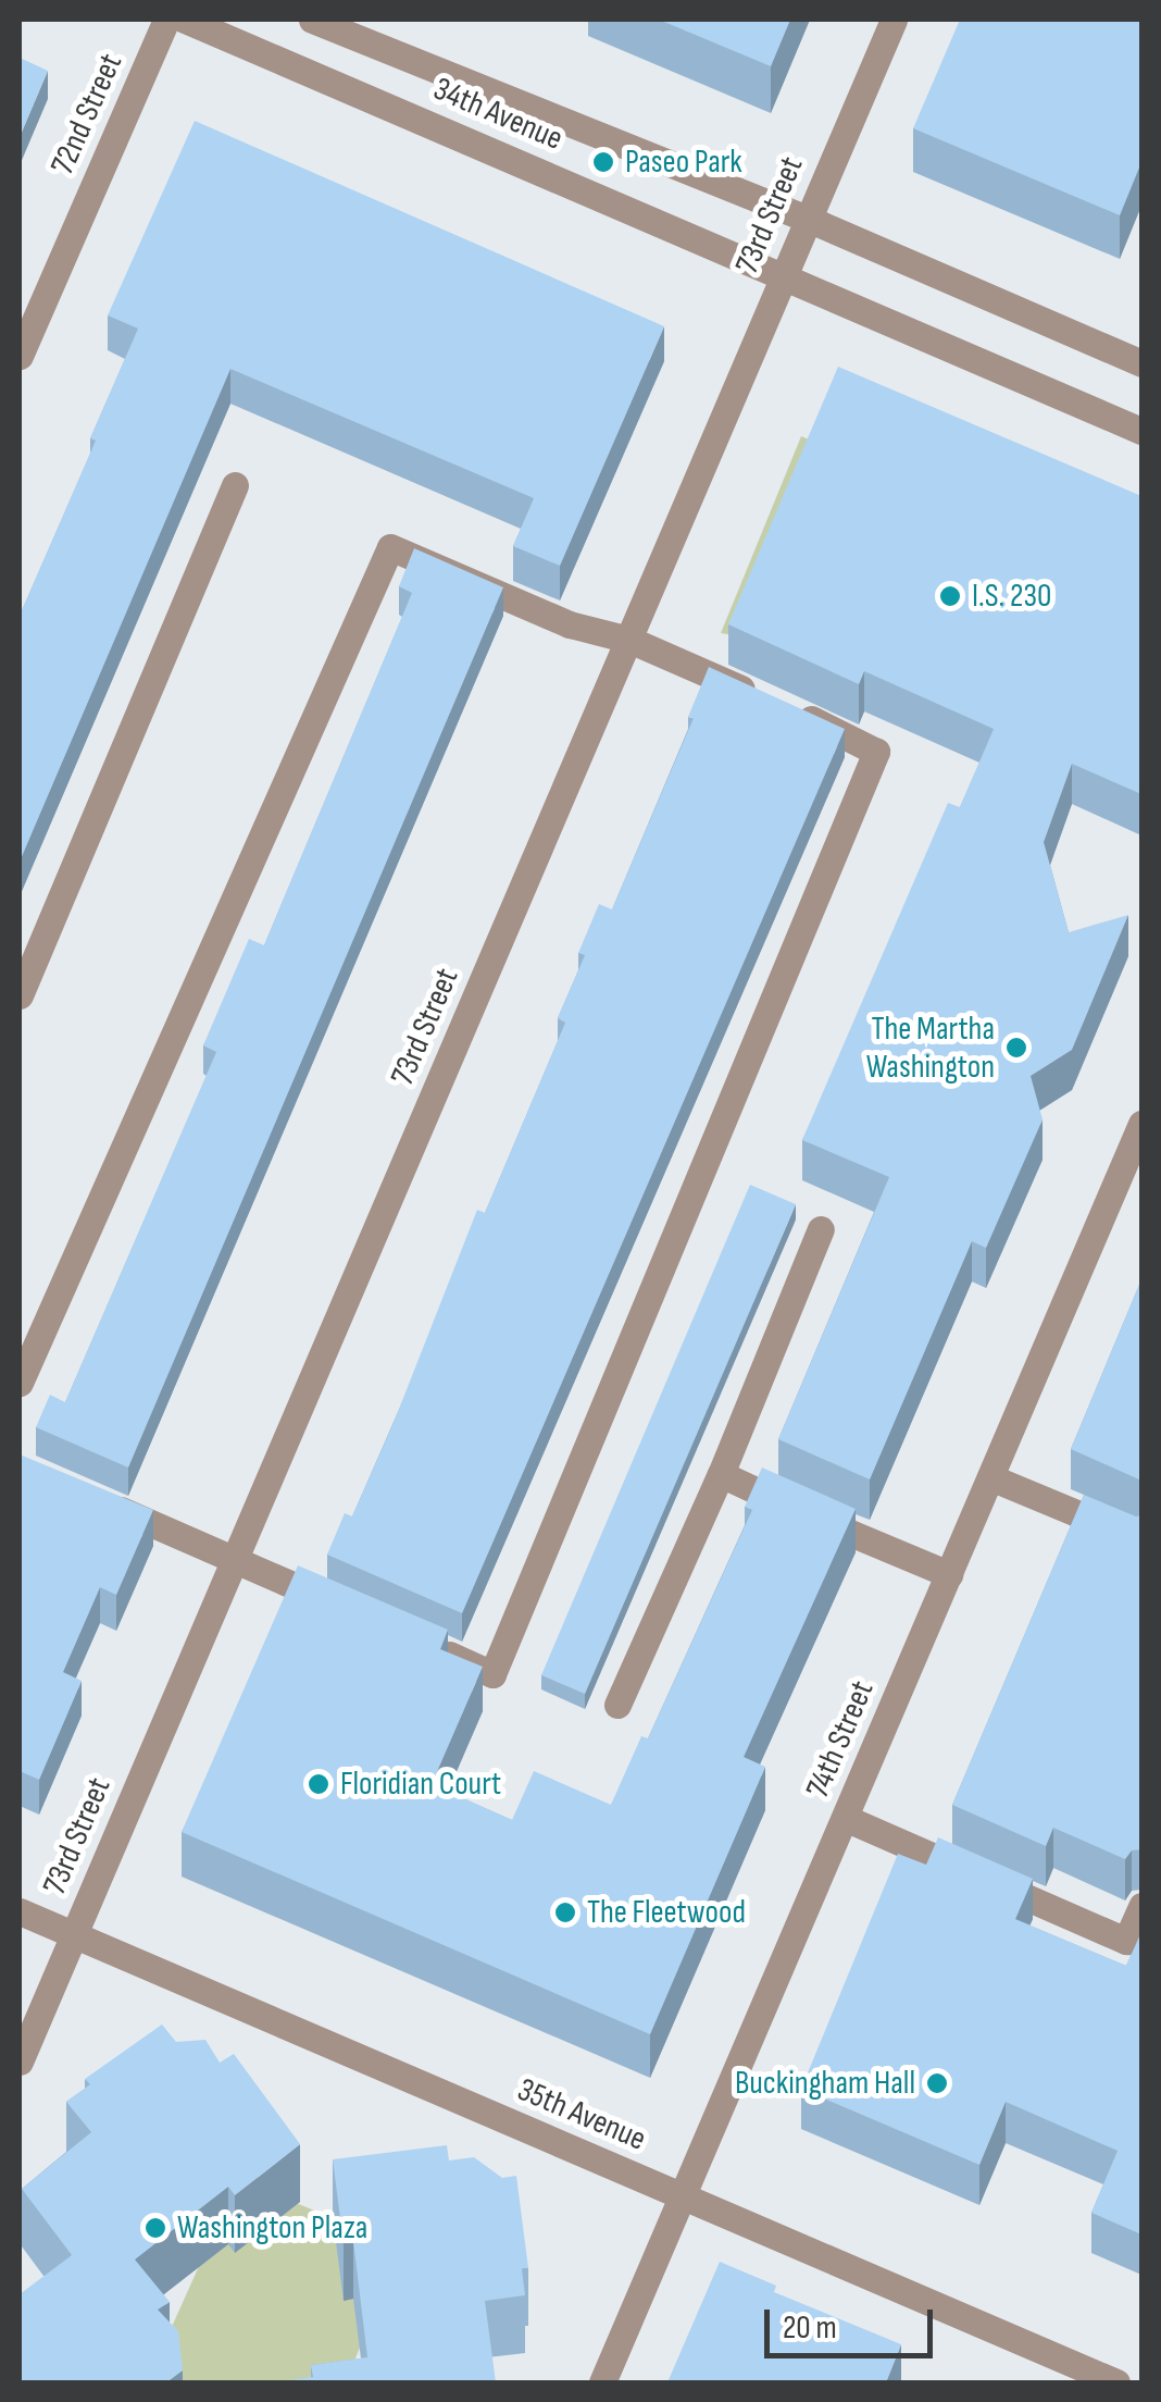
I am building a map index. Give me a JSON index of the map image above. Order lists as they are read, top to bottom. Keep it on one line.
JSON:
{"streets":{"street":["72nd Street","34th Avenue","73rd Street","74th Street","35th Avenue"]},"crossings":[["34th Avenue","73rd Street"],["73rd Street","35th Avenue"],["74th Street","35th Avenue"]],"places":["Paseo Park","I.S. 230","The Martha Washington","Floridian Court","The Fleetwood","Buckingham Hall","Washington Plaza"],"scale_bar":"20 m"}
